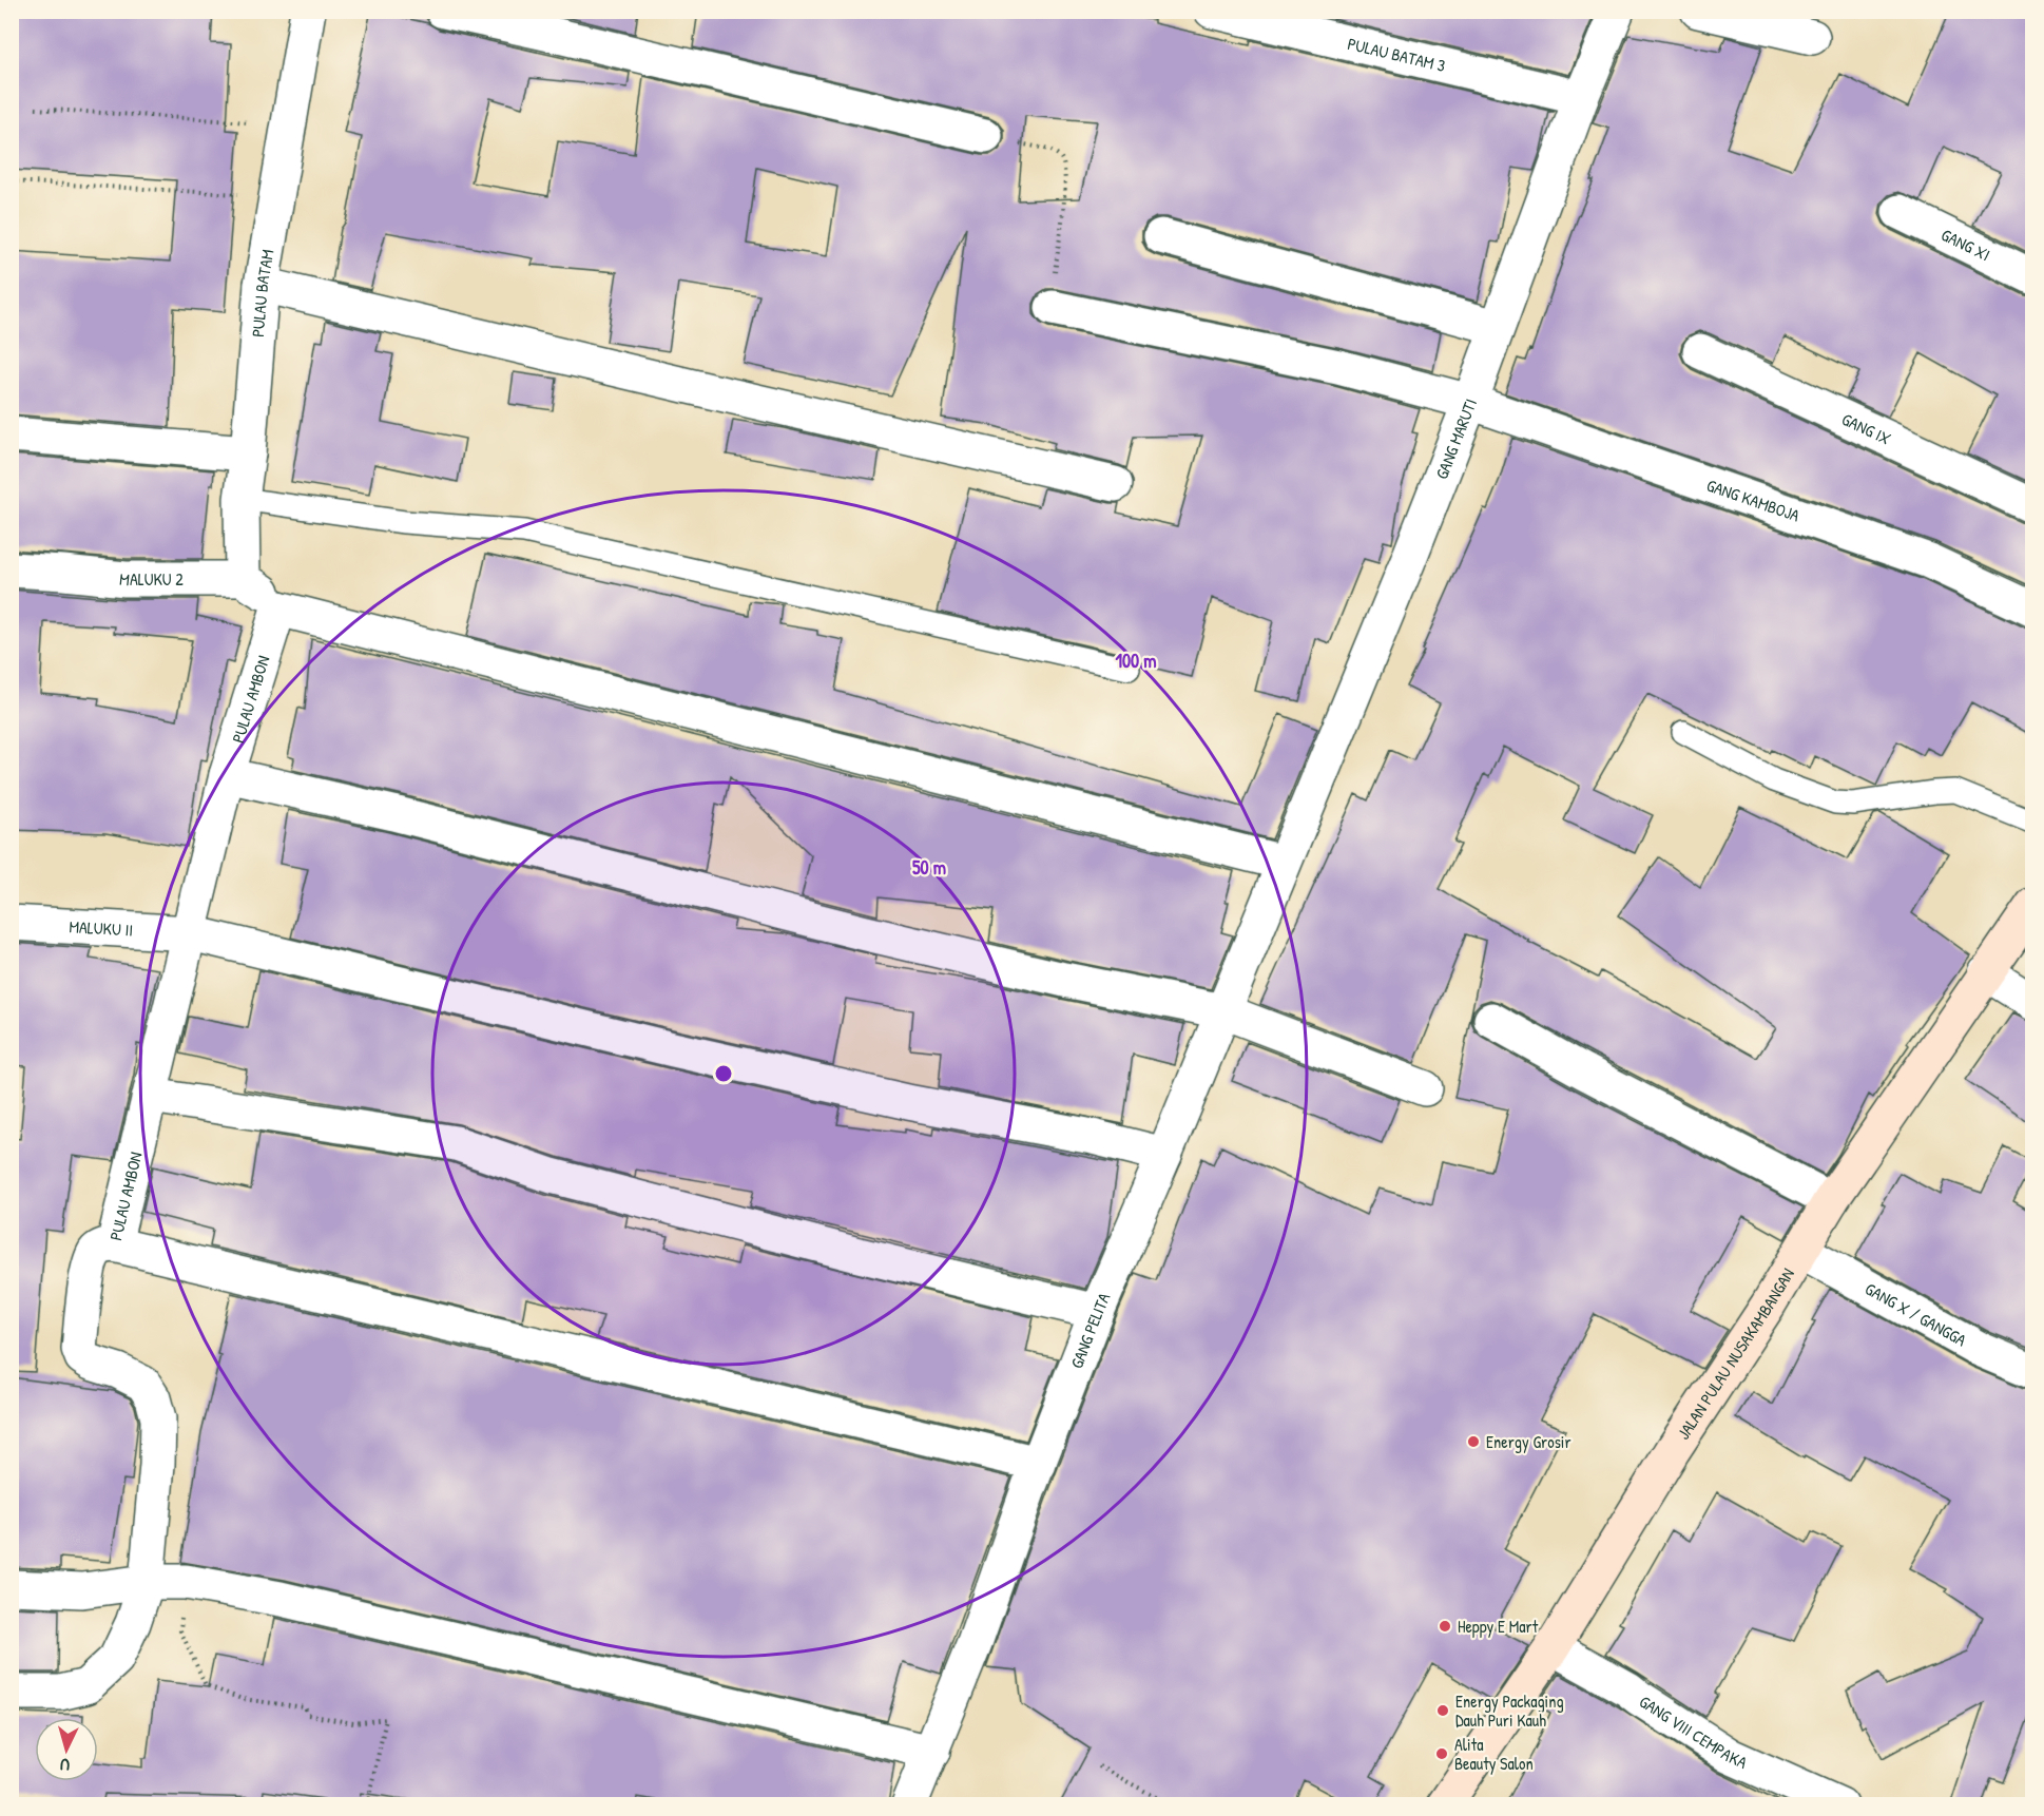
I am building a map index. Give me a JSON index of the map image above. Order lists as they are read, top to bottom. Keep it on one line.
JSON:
{"streets":{"street":["PULAU BATAM 3","GANG XI","PULAU BATAM","GANG IX","GANG MARUTI","GANG KAMBOJA","MALUKU 2","PULAU AMBON","MALUKU II","GANG X / GANGGA","GANG PELITA","JALAN PULAU NUSAKAMBANGAN","GANG VIII CEMPAKA"]},"crossings":[["PULAU BATAM 3","GANG MARUTI"],["PULAU BATAM","MALUKU 2"],["GANG MARUTI","GANG KAMBOJA"],["GANG MARUTI","GANG PELITA"],["PULAU AMBON","MALUKU II"],["MALUKU II","GANG PELITA"],["GANG X / GANGGA","JALAN PULAU NUSAKAMBANGAN"],["JALAN PULAU NUSAKAMBANGAN","GANG VIII CEMPAKA"]],"places":["Energy Grosir","Heppy E Mart","Energy Packaging Dauh Puri Kauh","Alita Beauty Salon"],"north":"bottom","rings":["100 m","50 m"]}
